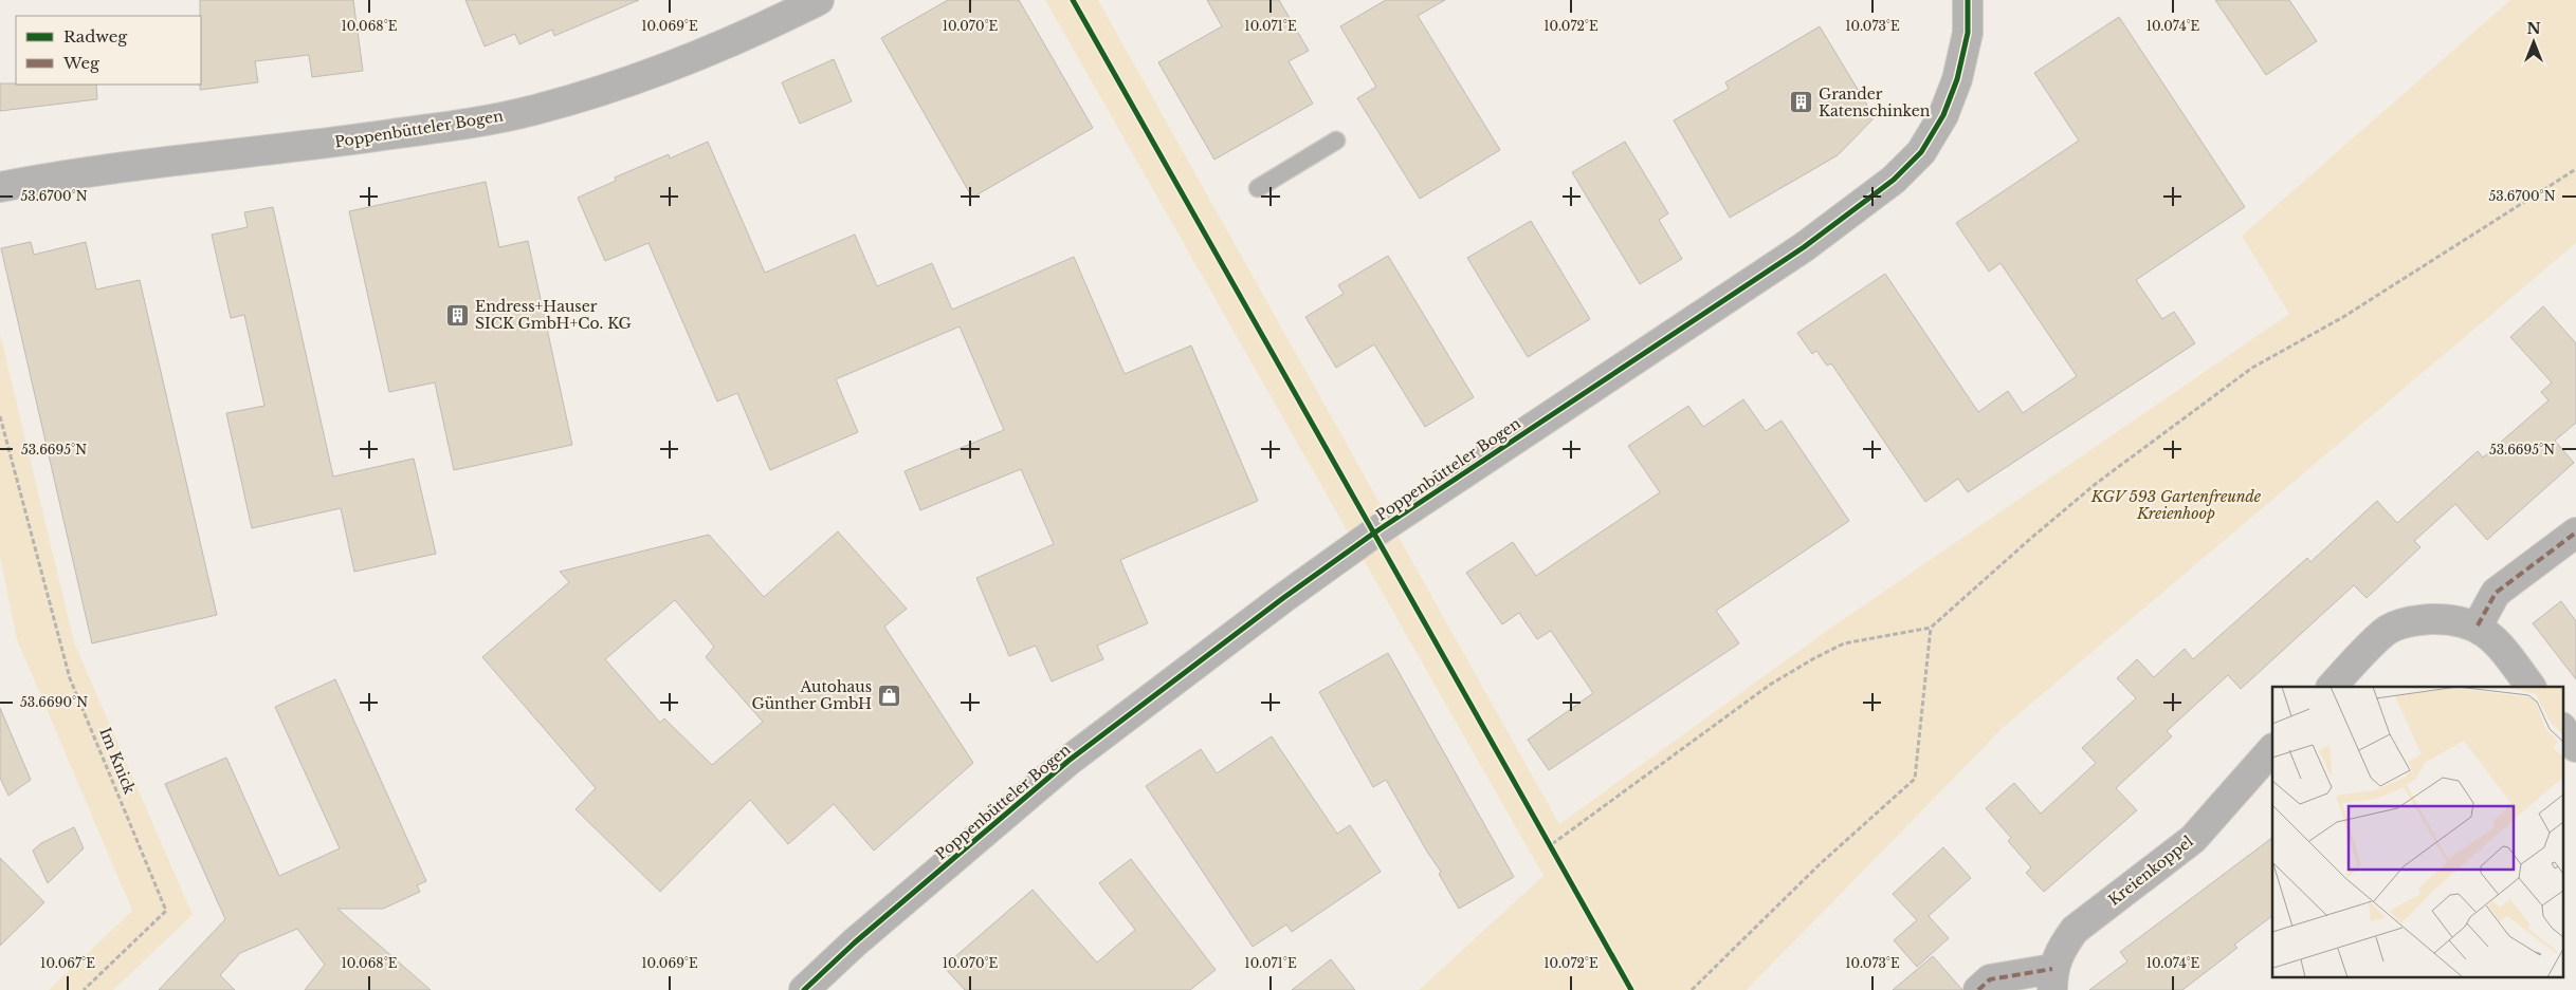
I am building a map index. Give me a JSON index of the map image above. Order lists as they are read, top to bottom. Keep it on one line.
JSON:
{"streets":{"street":["Poppenbütteler Bogen","Kreienkoppel"],"path":["Im Knick"]},"parks":["KGV 593 Gartenfreunde Kreienhoop"],"places":{"building":["Grander Katenschinken","Endress+Hauser SICK GmbH+Co. KG"],"shop":["Autohaus Günther GmbH"]},"legend":["Radweg","Weg"],"north":"top","coordinates":["10.068°E","10.069°E","10.070°E","10.071°E","10.072°E","10.073°E","10.074°E","53.6700°N","53.6695°N","53.6690°N","10.067°E"]}
